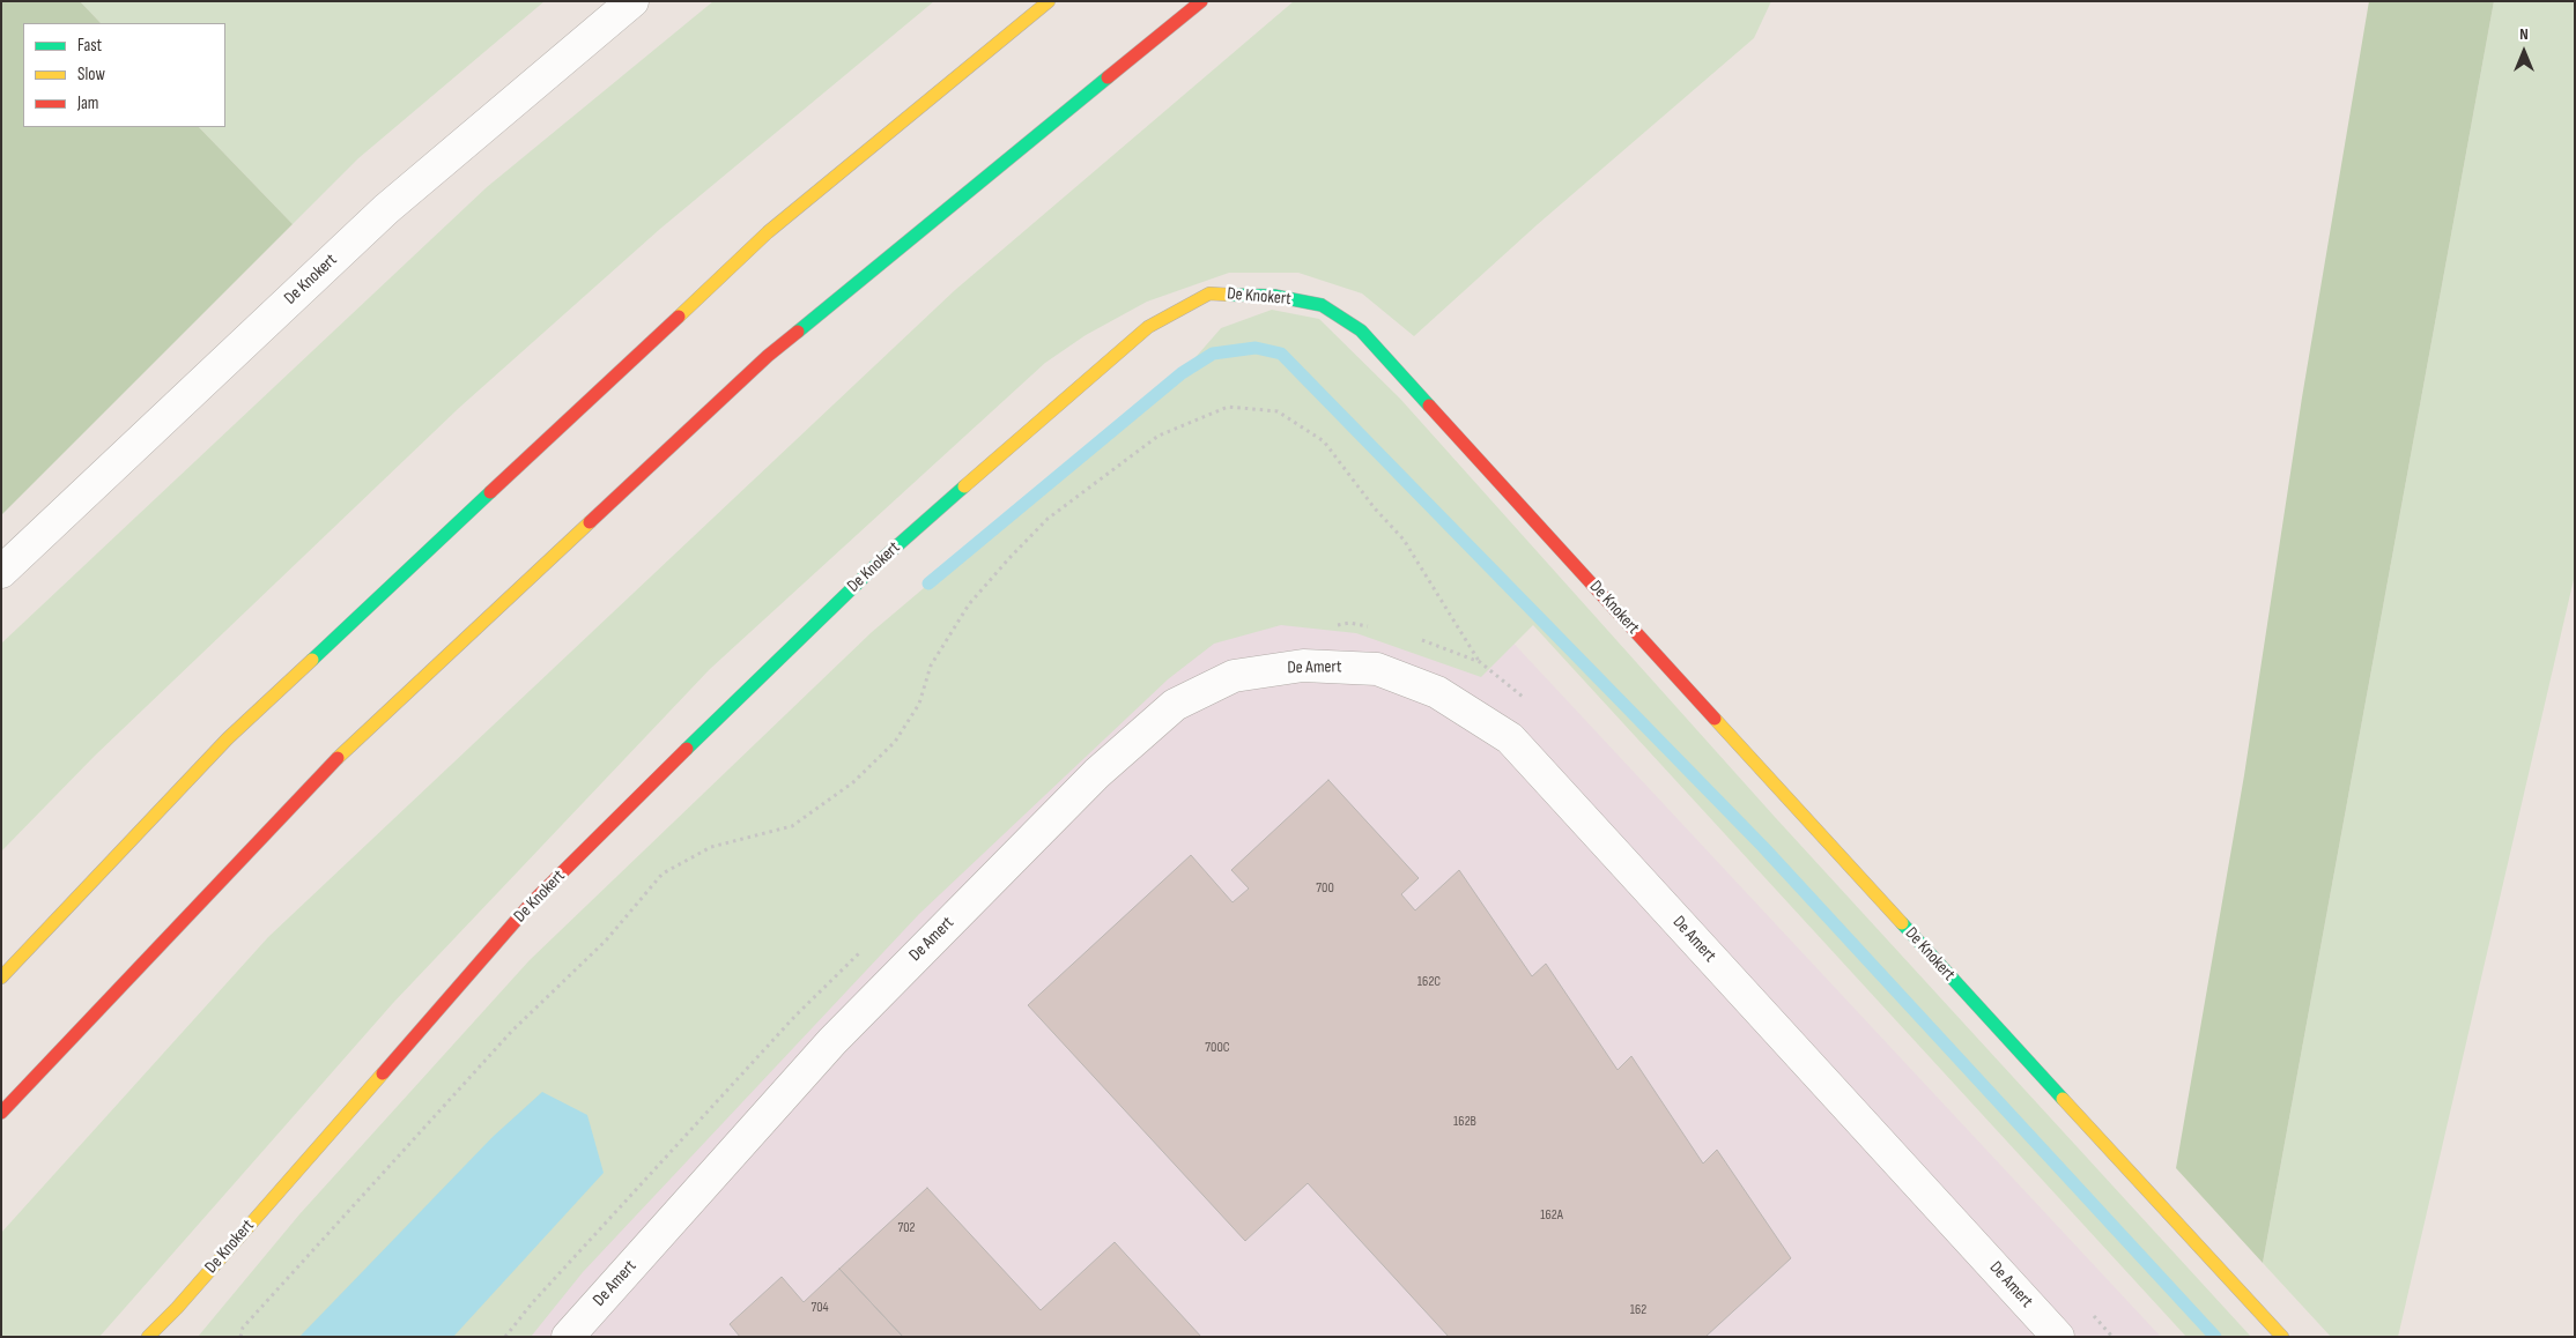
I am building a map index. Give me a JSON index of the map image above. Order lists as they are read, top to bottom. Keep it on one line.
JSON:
{"streets":{"main road":["De Knokert"],"street":["De Amert"]},"house_numbers":["700","162C","700C","162B","162A","702","704","162"],"legend":["Fast","Slow","Jam"],"north":"top"}
